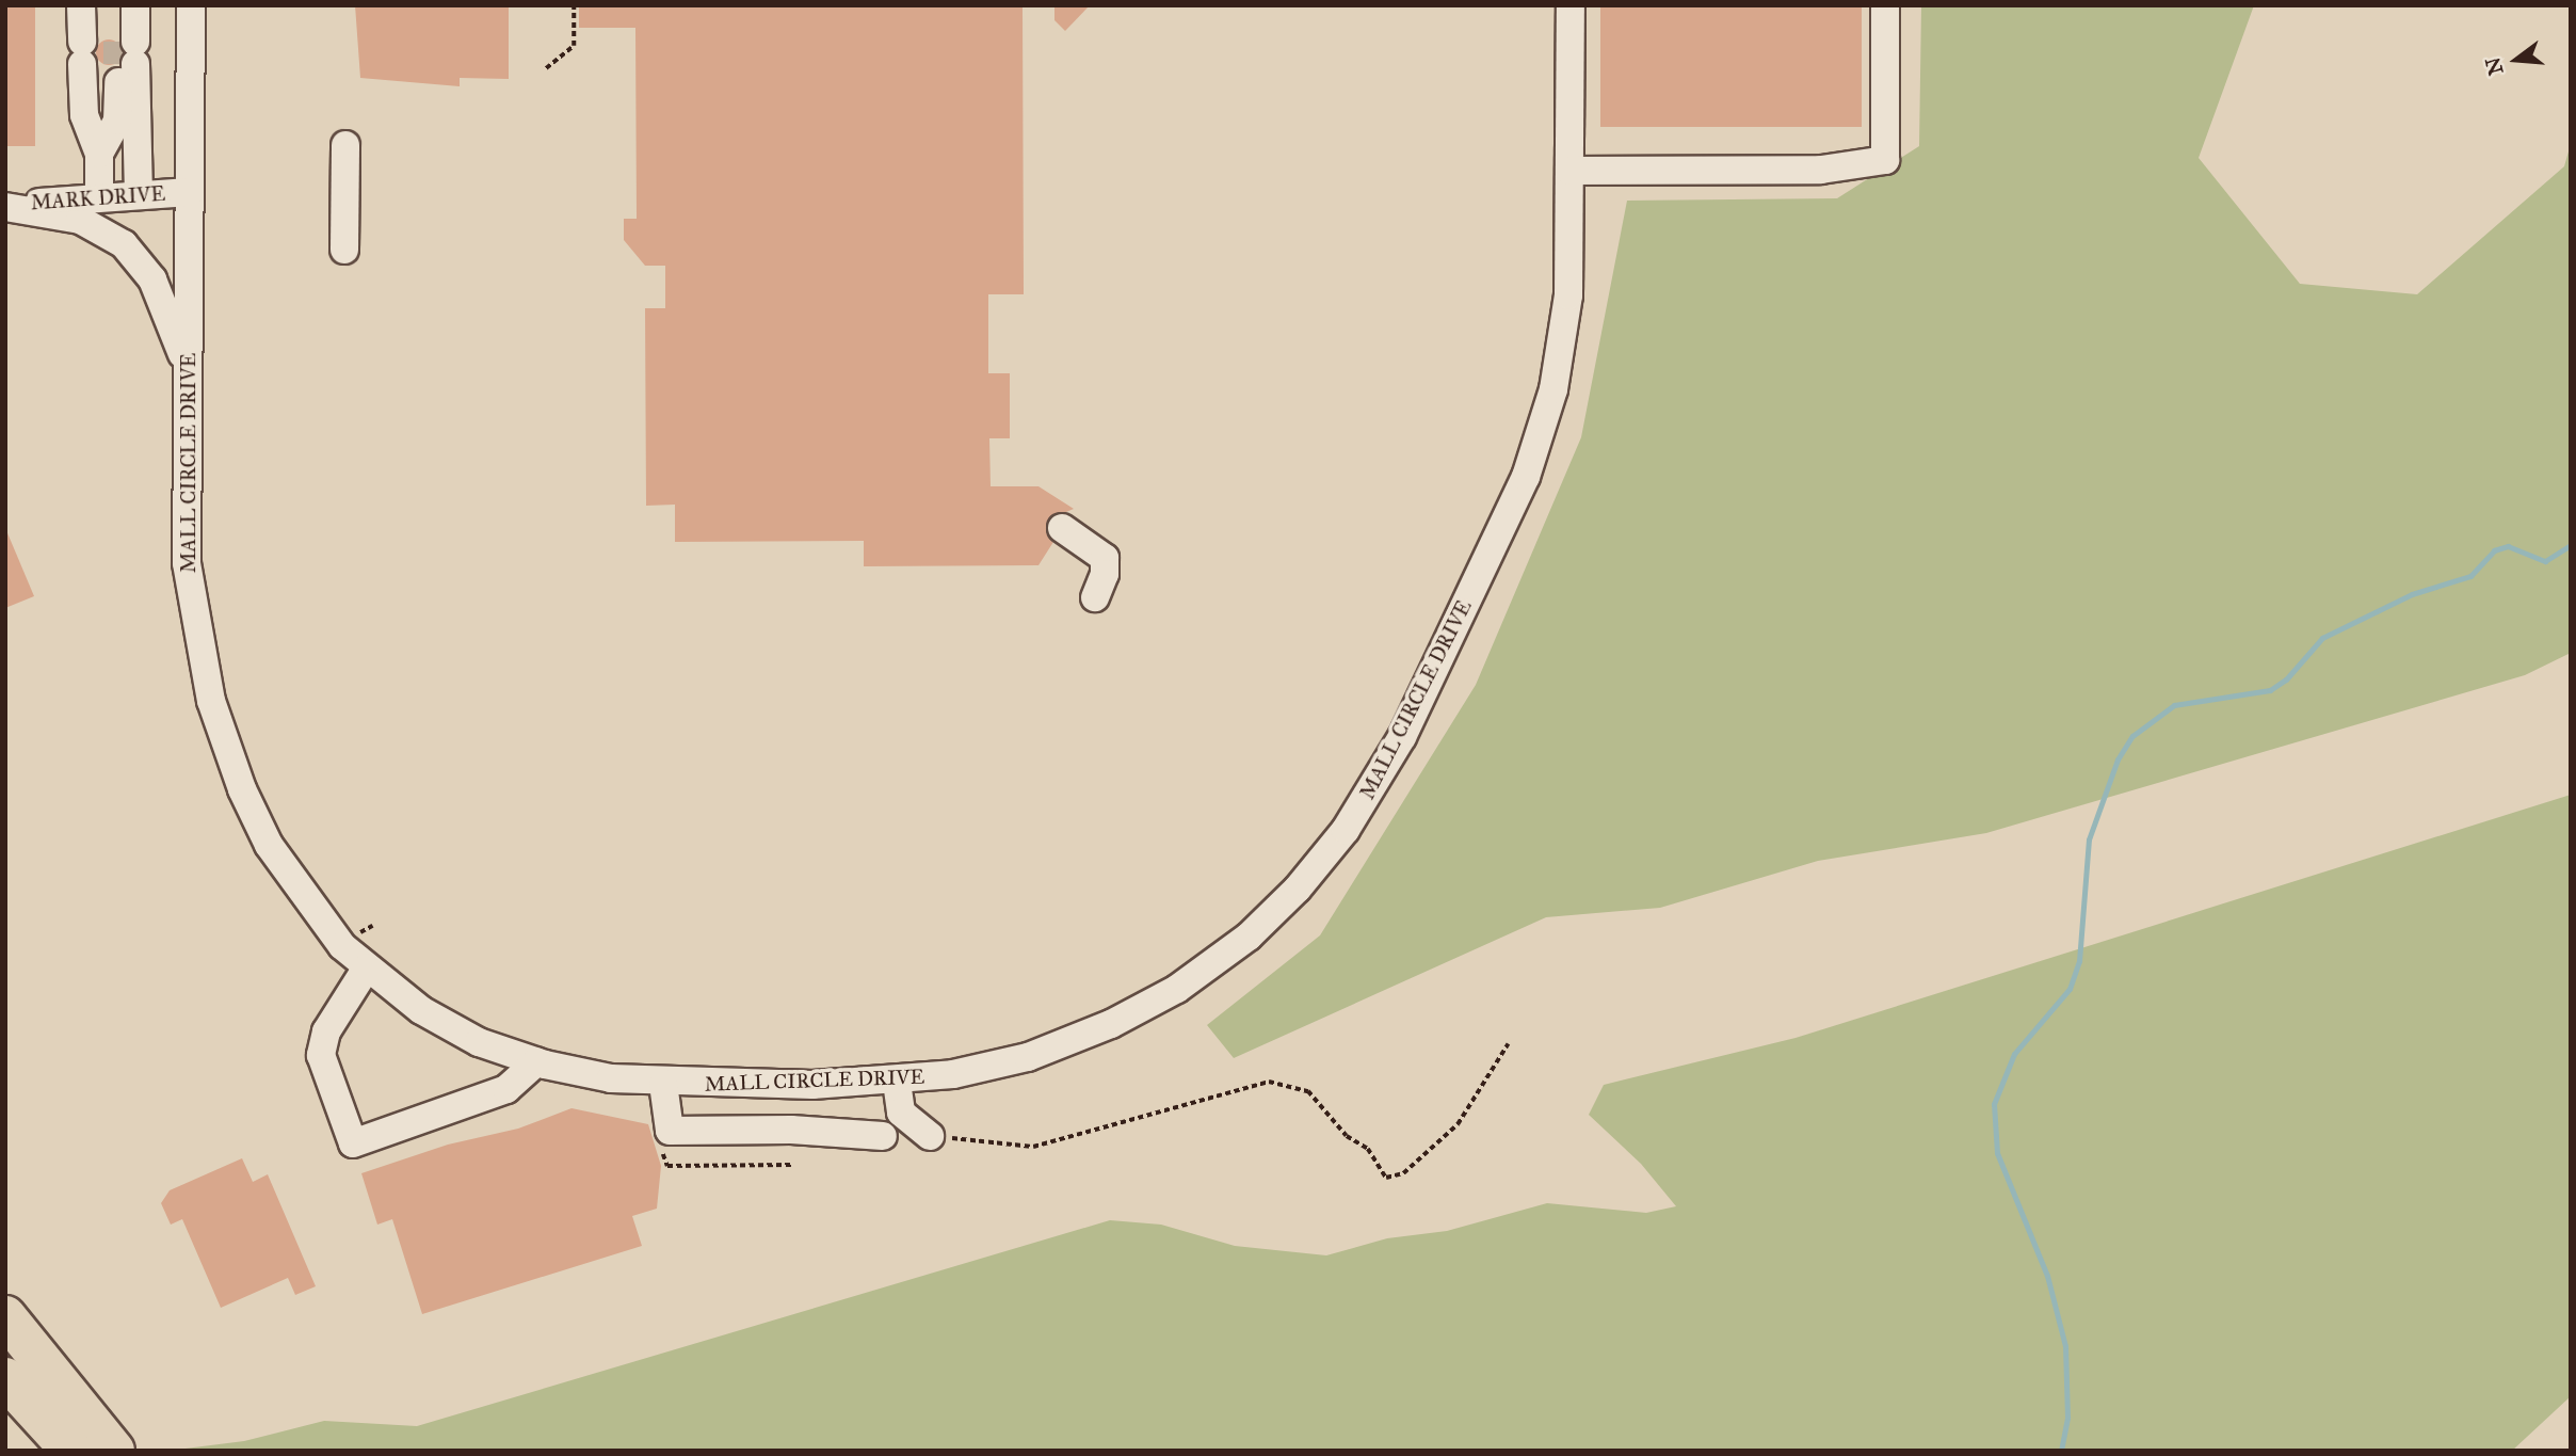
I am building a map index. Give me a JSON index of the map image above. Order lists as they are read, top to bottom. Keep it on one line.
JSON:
{"streets":{"street":["MARK DRIVE","MALL CIRCLE DRIVE"]},"crossings":[["MARK DRIVE","MALL CIRCLE DRIVE"]],"north":"left"}
